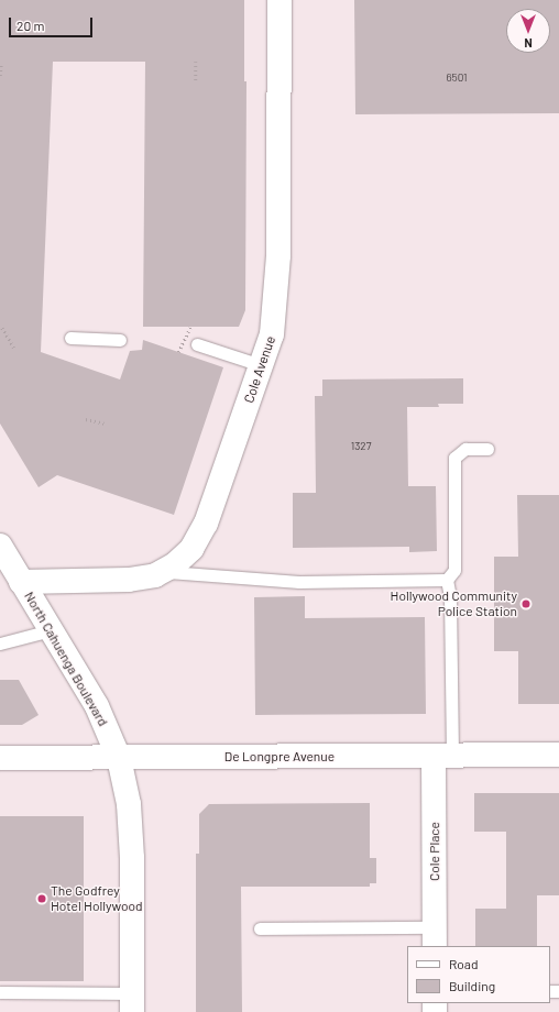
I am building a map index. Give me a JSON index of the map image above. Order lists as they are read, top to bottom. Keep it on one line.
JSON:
{"streets":{"street":["Cole Avenue","North Cahuenga Boulevard","De Longpre Avenue","Cole Place"]},"crossings":[["Cole Avenue","North Cahuenga Boulevard"],["North Cahuenga Boulevard","De Longpre Avenue"],["De Longpre Avenue","Cole Place"]],"places":["Hollywood Community Police Station","The Godfrey Hotel Hollywood"],"house_numbers":["6501","1327"],"legend":["Road","Building"],"scale_bar":"20 m","north":"bottom"}
